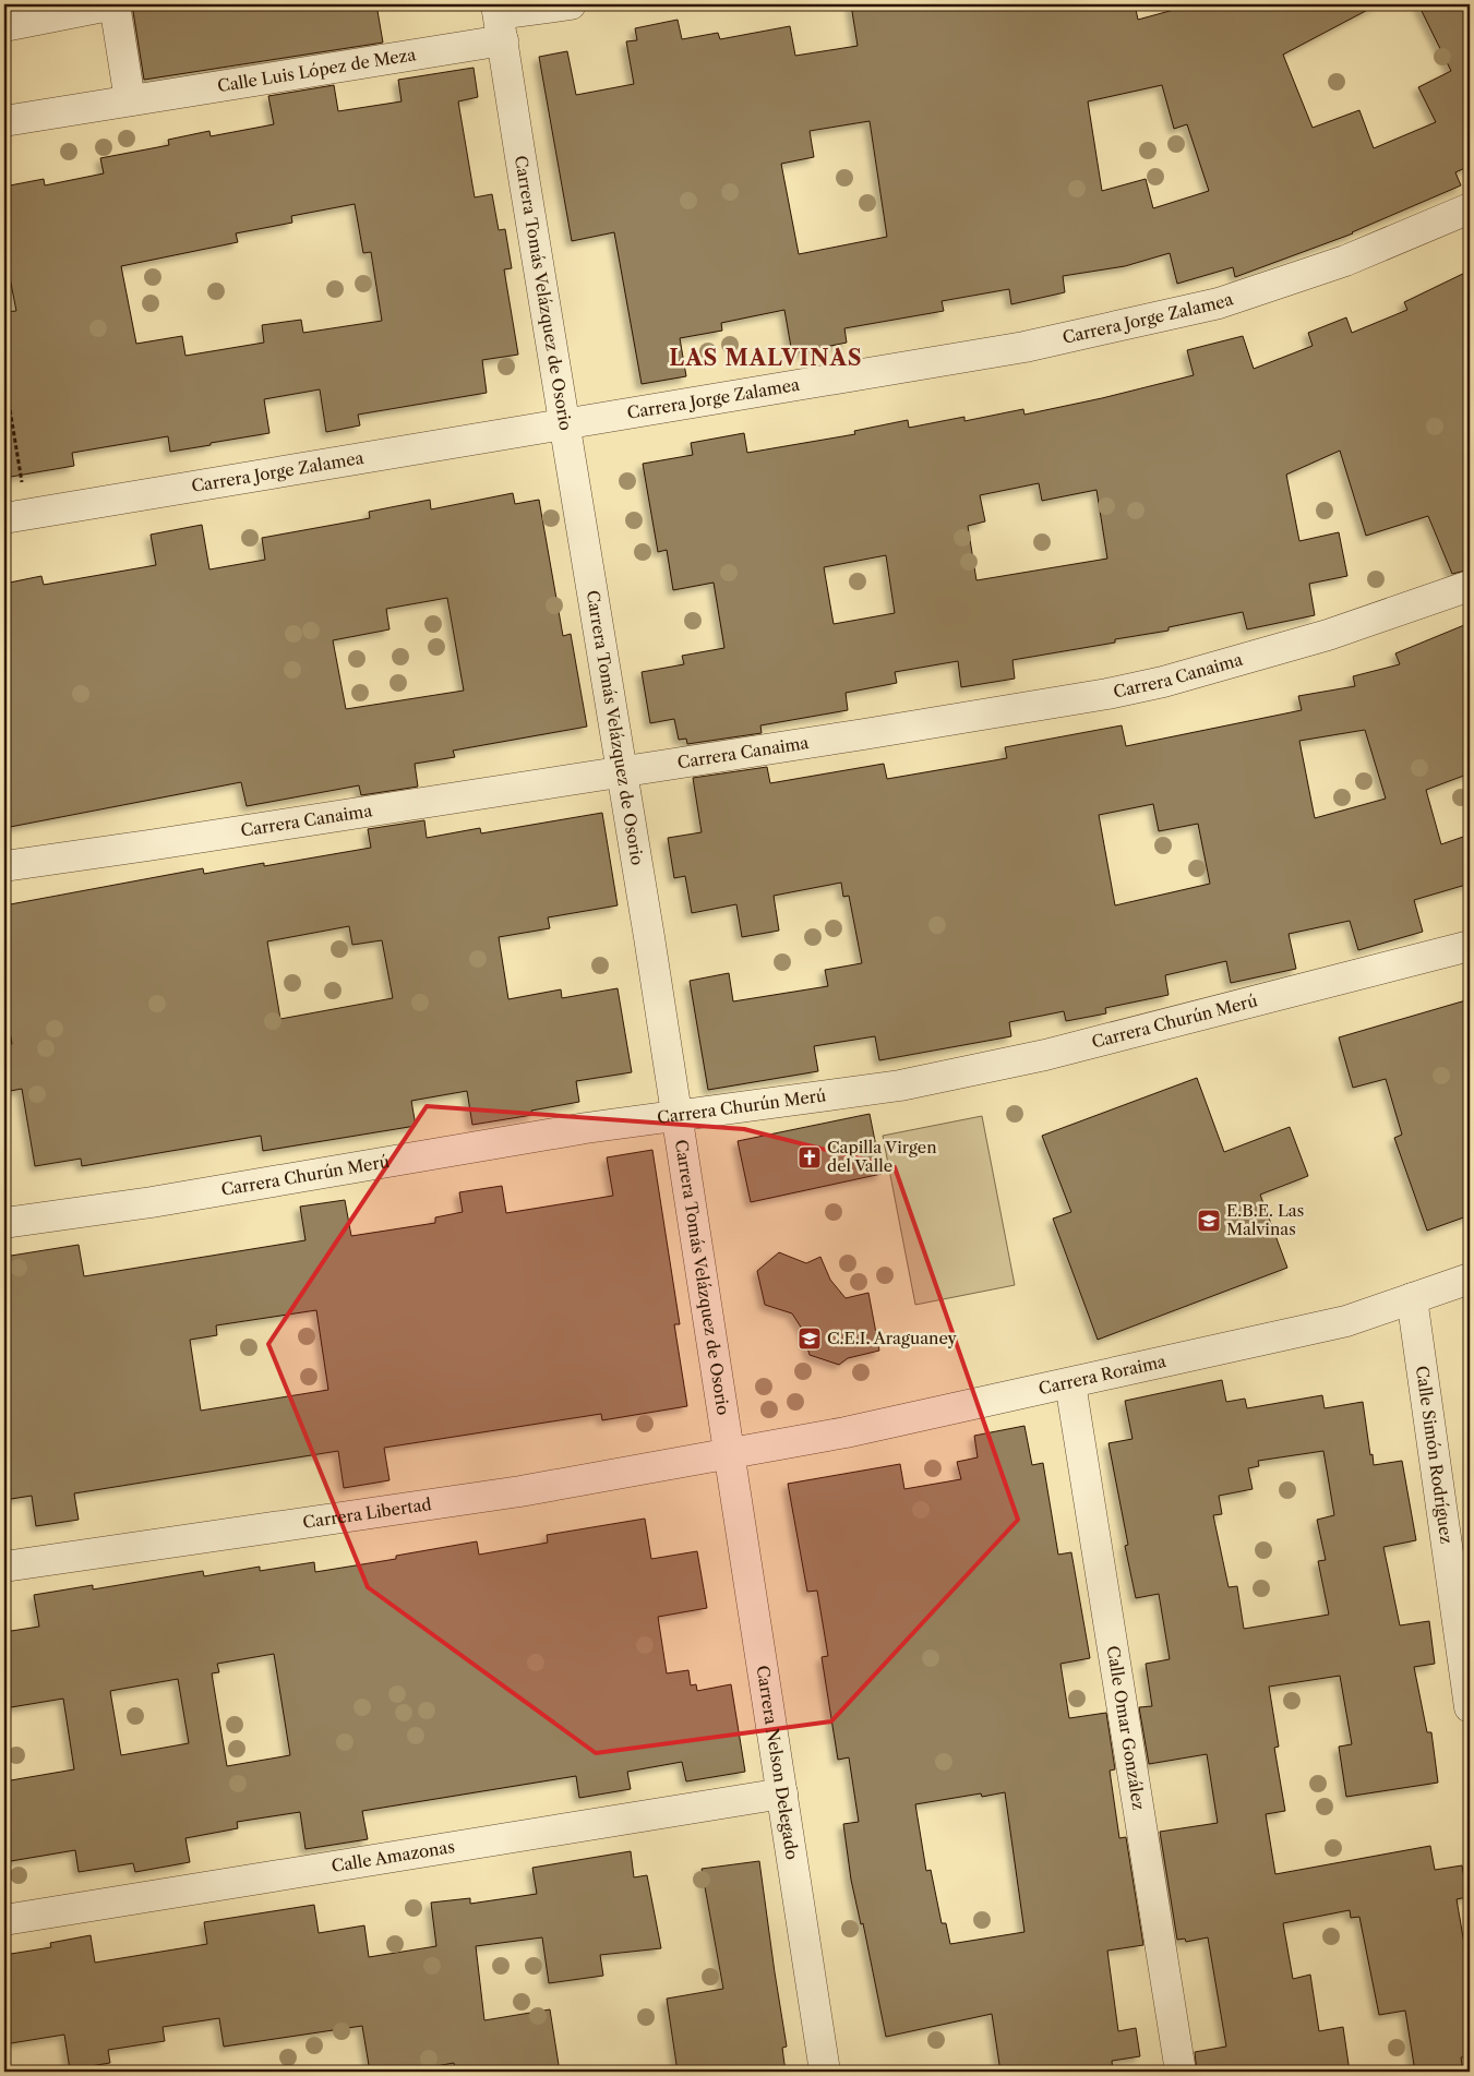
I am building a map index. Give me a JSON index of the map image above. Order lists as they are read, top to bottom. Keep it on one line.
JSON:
{"streets":{"street":["Calle Luis López de Meza","Carrera Tomás Velázquez de Osorio","Carrera Jorge Zalamea","Carrera Canaima","Carrera Churún Merú","Carrera Roraima","Calle Simón Rodríguez","Carrera Libertad","Calle Omar González","Carrera Nelson Delegado","Calle Amazonas"]},"crossings":[["Calle Luis López de Meza","Carrera Tomás Velázquez de Osorio"],["Carrera Tomás Velázquez de Osorio","Carrera Jorge Zalamea"],["Carrera Tomás Velázquez de Osorio","Carrera Canaima"],["Carrera Tomás Velázquez de Osorio","Carrera Churún Merú"],["Carrera Tomás Velázquez de Osorio","Carrera Roraima"],["Carrera Tomás Velázquez de Osorio","Carrera Libertad"],["Carrera Tomás Velázquez de Osorio","Carrera Nelson Delegado"],["Carrera Roraima","Calle Simón Rodríguez"],["Carrera Roraima","Carrera Libertad"],["Carrera Roraima","Calle Omar González"],["Carrera Roraima","Carrera Nelson Delegado"],["Carrera Libertad","Carrera Nelson Delegado"],["Carrera Nelson Delegado","Calle Amazonas"]],"districts":["LAS MALVINAS"],"places":{"church":["Capilla Virgen del Valle"],"school or university":["E.B.E. Las Malvinas","C.E.I. Araguaney"]}}
